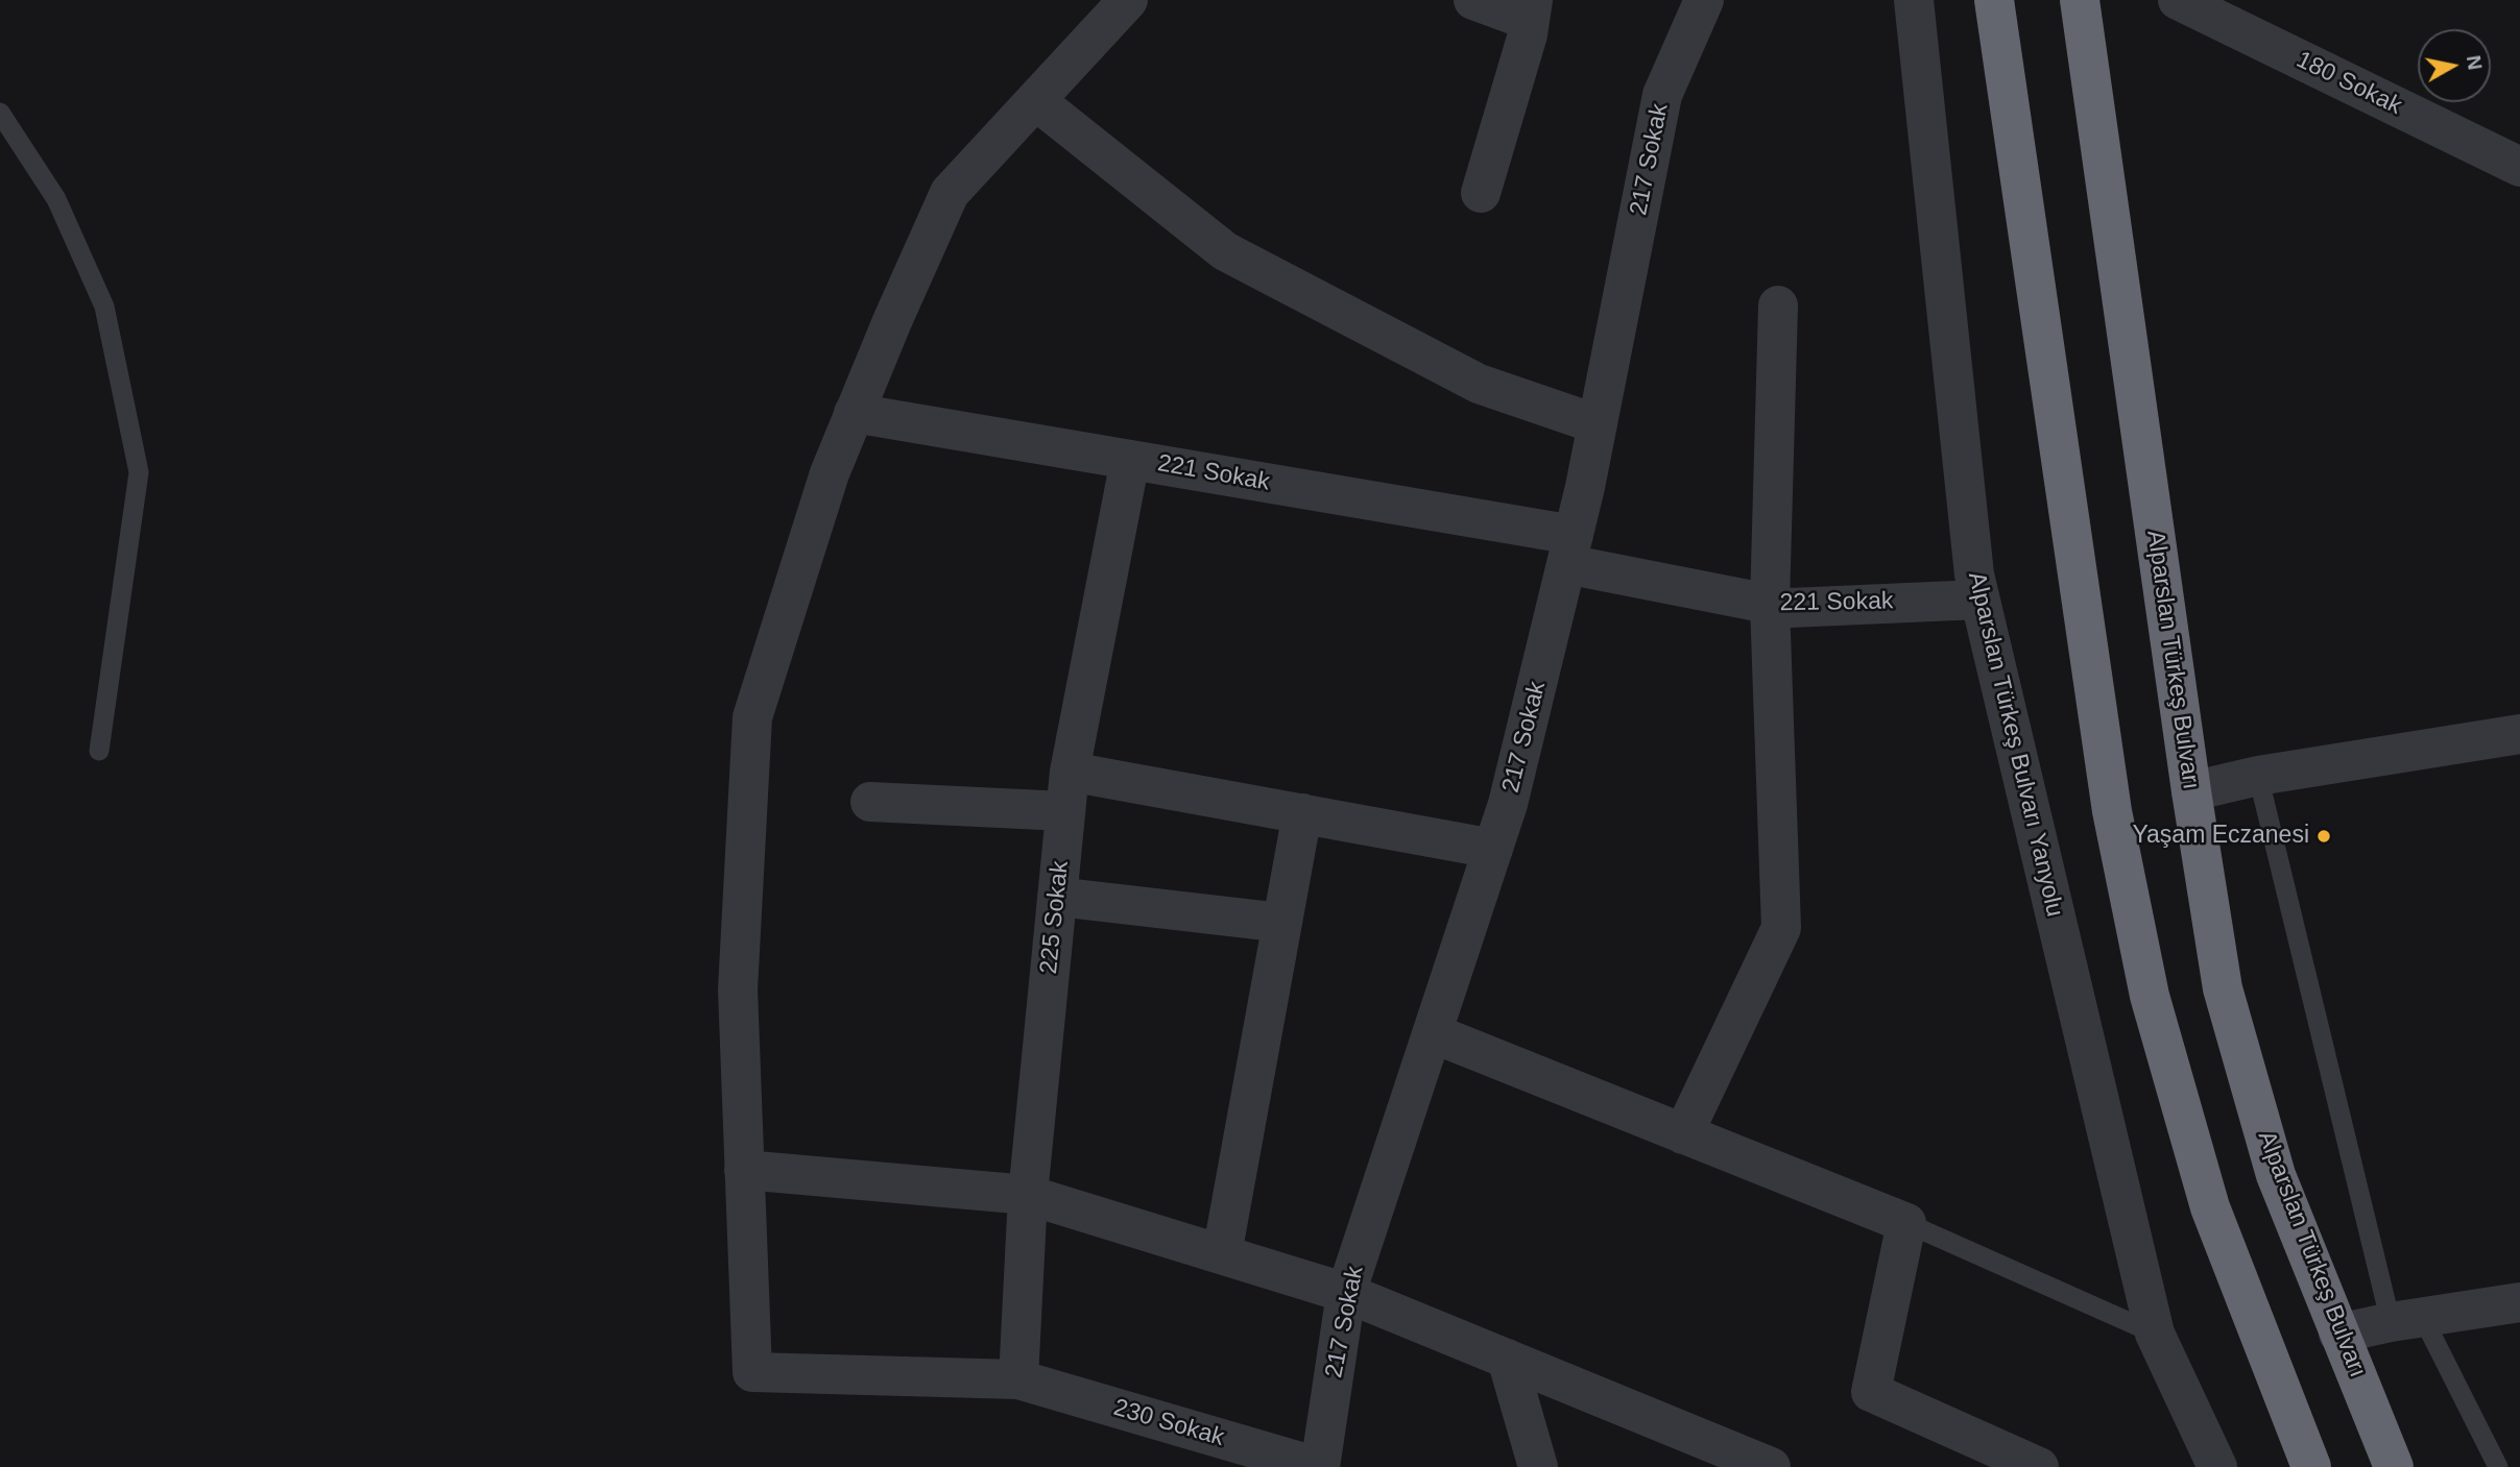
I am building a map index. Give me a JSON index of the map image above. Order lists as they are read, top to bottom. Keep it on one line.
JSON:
{"streets":{"highway":["Alparslan Türkeş Bulvarı"],"street":["180 Sokak","217 Sokak","221 Sokak","Alparslan Türkeş Bulvarı Yanyolu","225 Sokak","230 Sokak"]},"crossings":[["217 Sokak","221 Sokak"],["217 Sokak","230 Sokak"],["221 Sokak","Alparslan Türkeş Bulvarı Yanyolu"],["221 Sokak","225 Sokak"],["225 Sokak","230 Sokak"]],"places":["Yaşam Eczanesi"],"north":"right"}
